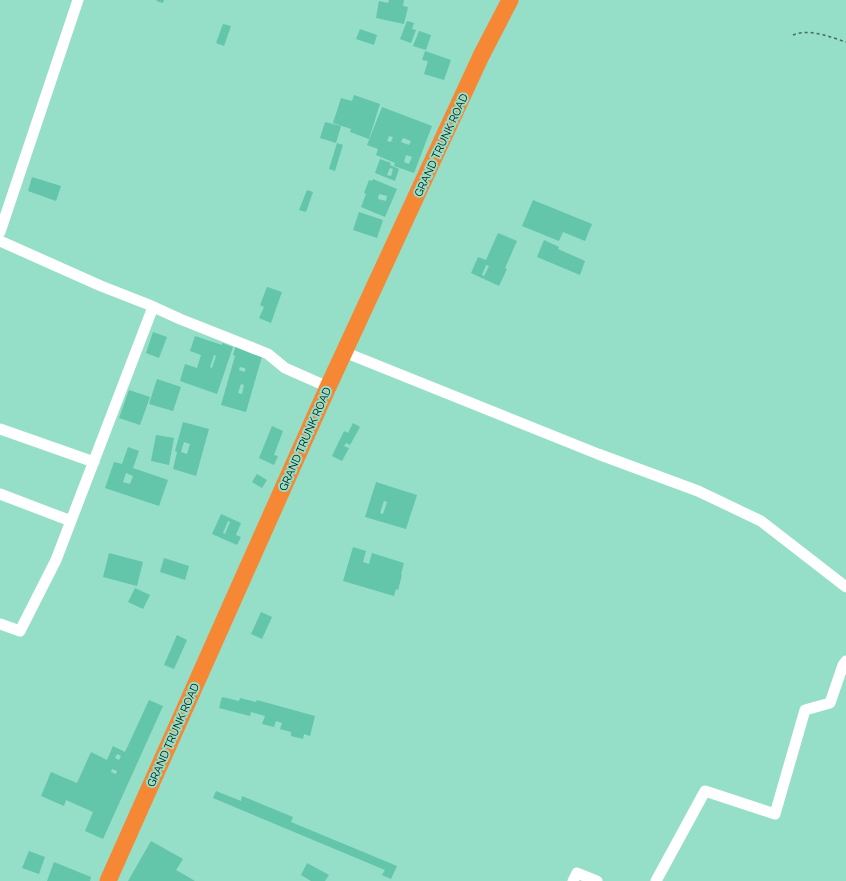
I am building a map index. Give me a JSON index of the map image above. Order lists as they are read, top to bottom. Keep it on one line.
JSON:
{"streets":{"highway":["GRAND TRUNK ROAD"]}}
